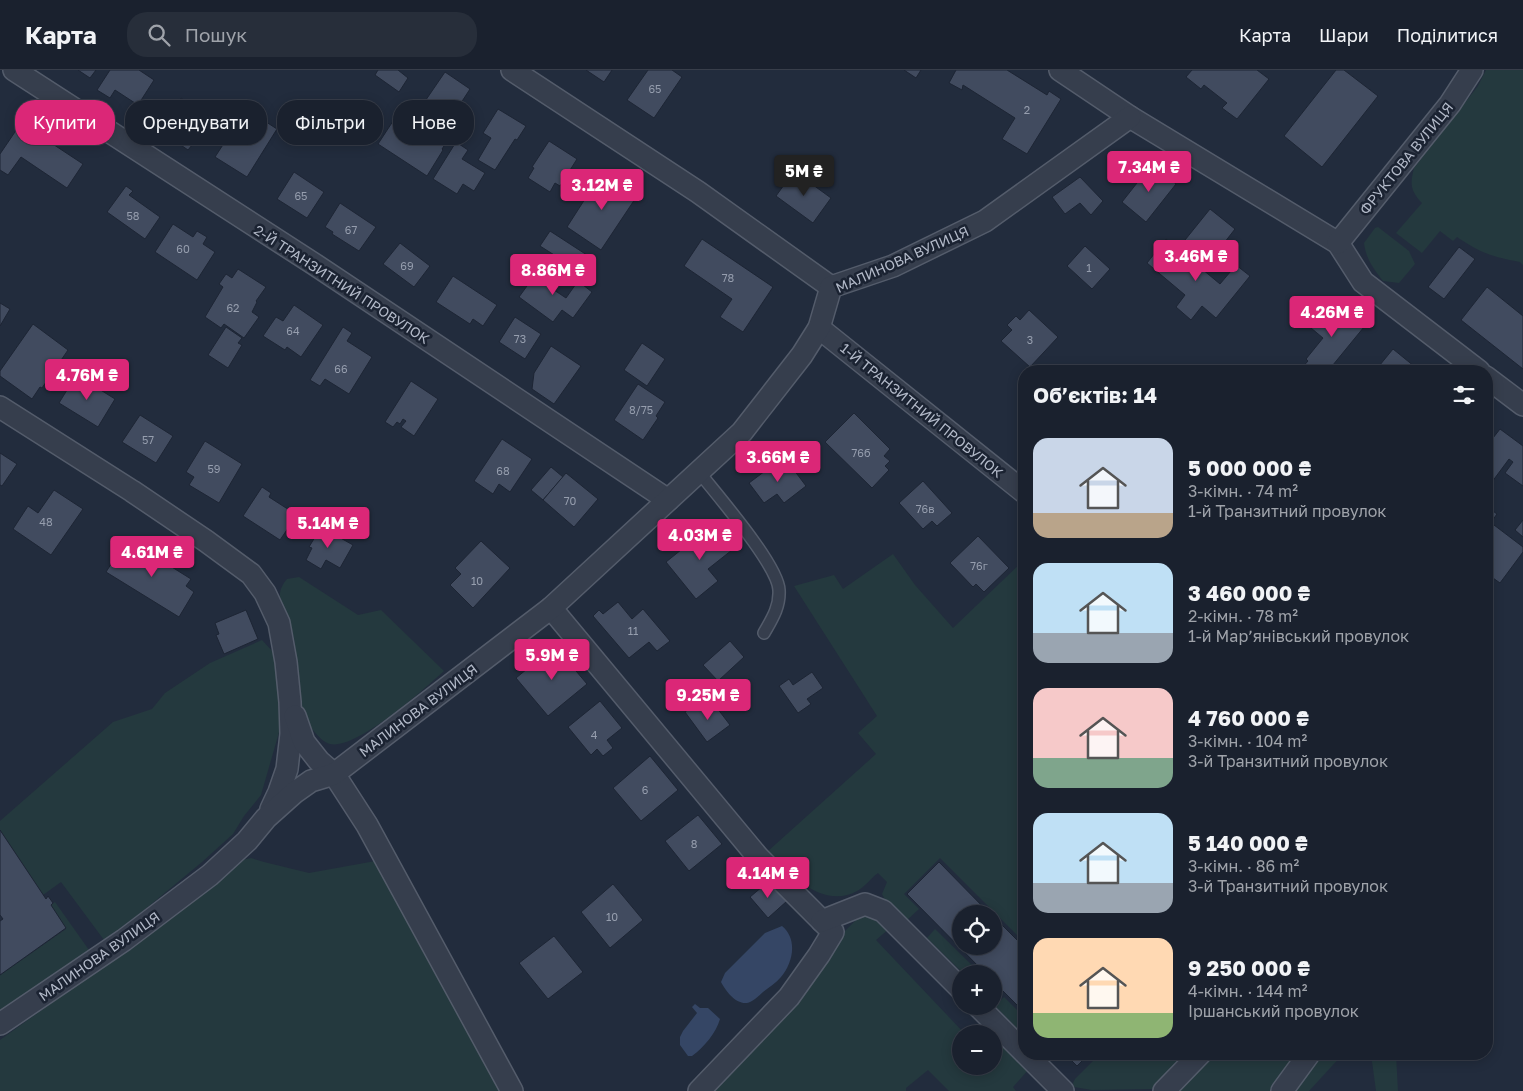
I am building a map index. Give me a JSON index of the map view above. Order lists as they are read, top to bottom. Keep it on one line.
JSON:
{"streets":{"street":["ФРУКТОВА ВУЛИЦЯ","МАЛИНОВА ВУЛИЦЯ","2-Й ТРАНЗИТНИЙ ПРОВУЛОК","1-Й ТРАНЗИТНИЙ ПРОВУЛОК"]},"crossings":[["МАЛИНОВА ВУЛИЦЯ","2-Й ТРАНЗИТНИЙ ПРОВУЛОК"],["МАЛИНОВА ВУЛИЦЯ","1-Й ТРАНЗИТНИЙ ПРОВУЛОК"]],"house_numbers":["65","2","65","58","67","60","69","1","78","62","64","73","3","66","8/75","57","76б","59","68","70","76в","48","76г","10","11","4","6","8","10"],"page":{"header":"Карта","search":"Пошук","nav":["Карта","Шари","Поділитися"],"chip":["Купити","Орендувати","Фільтри","Нове"],"price":["7.34M ₴","5M ₴","3.12M ₴","3.46M ₴","8.86M ₴","4.26M ₴","4.76M ₴","3.66M ₴","5.14M ₴","4.03M ₴","4.61M ₴","5.9M ₴","9.25M ₴","4.14M ₴"],"heading":"Об’єктів: 14","list":[{"name":"5 000 000 ₴","note":"3-кімн. · 74 m² · 1-й Транзитний провулок"},{"name":"3 460 000 ₴","note":"2-кімн. · 78 m² · 1-й Марʼянівський провулок"},{"name":"4 760 000 ₴","note":"3-кімн. · 104 m² · 3-й Транзитний провулок"},{"name":"5 140 000 ₴","note":"3-кімн. · 86 m² · 3-й Транзитний провулок"},{"name":"9 250 000 ₴","note":"4-кімн. · 144 m² · Іршанський провулок"}],"map_buttons":["+","−"]}}
